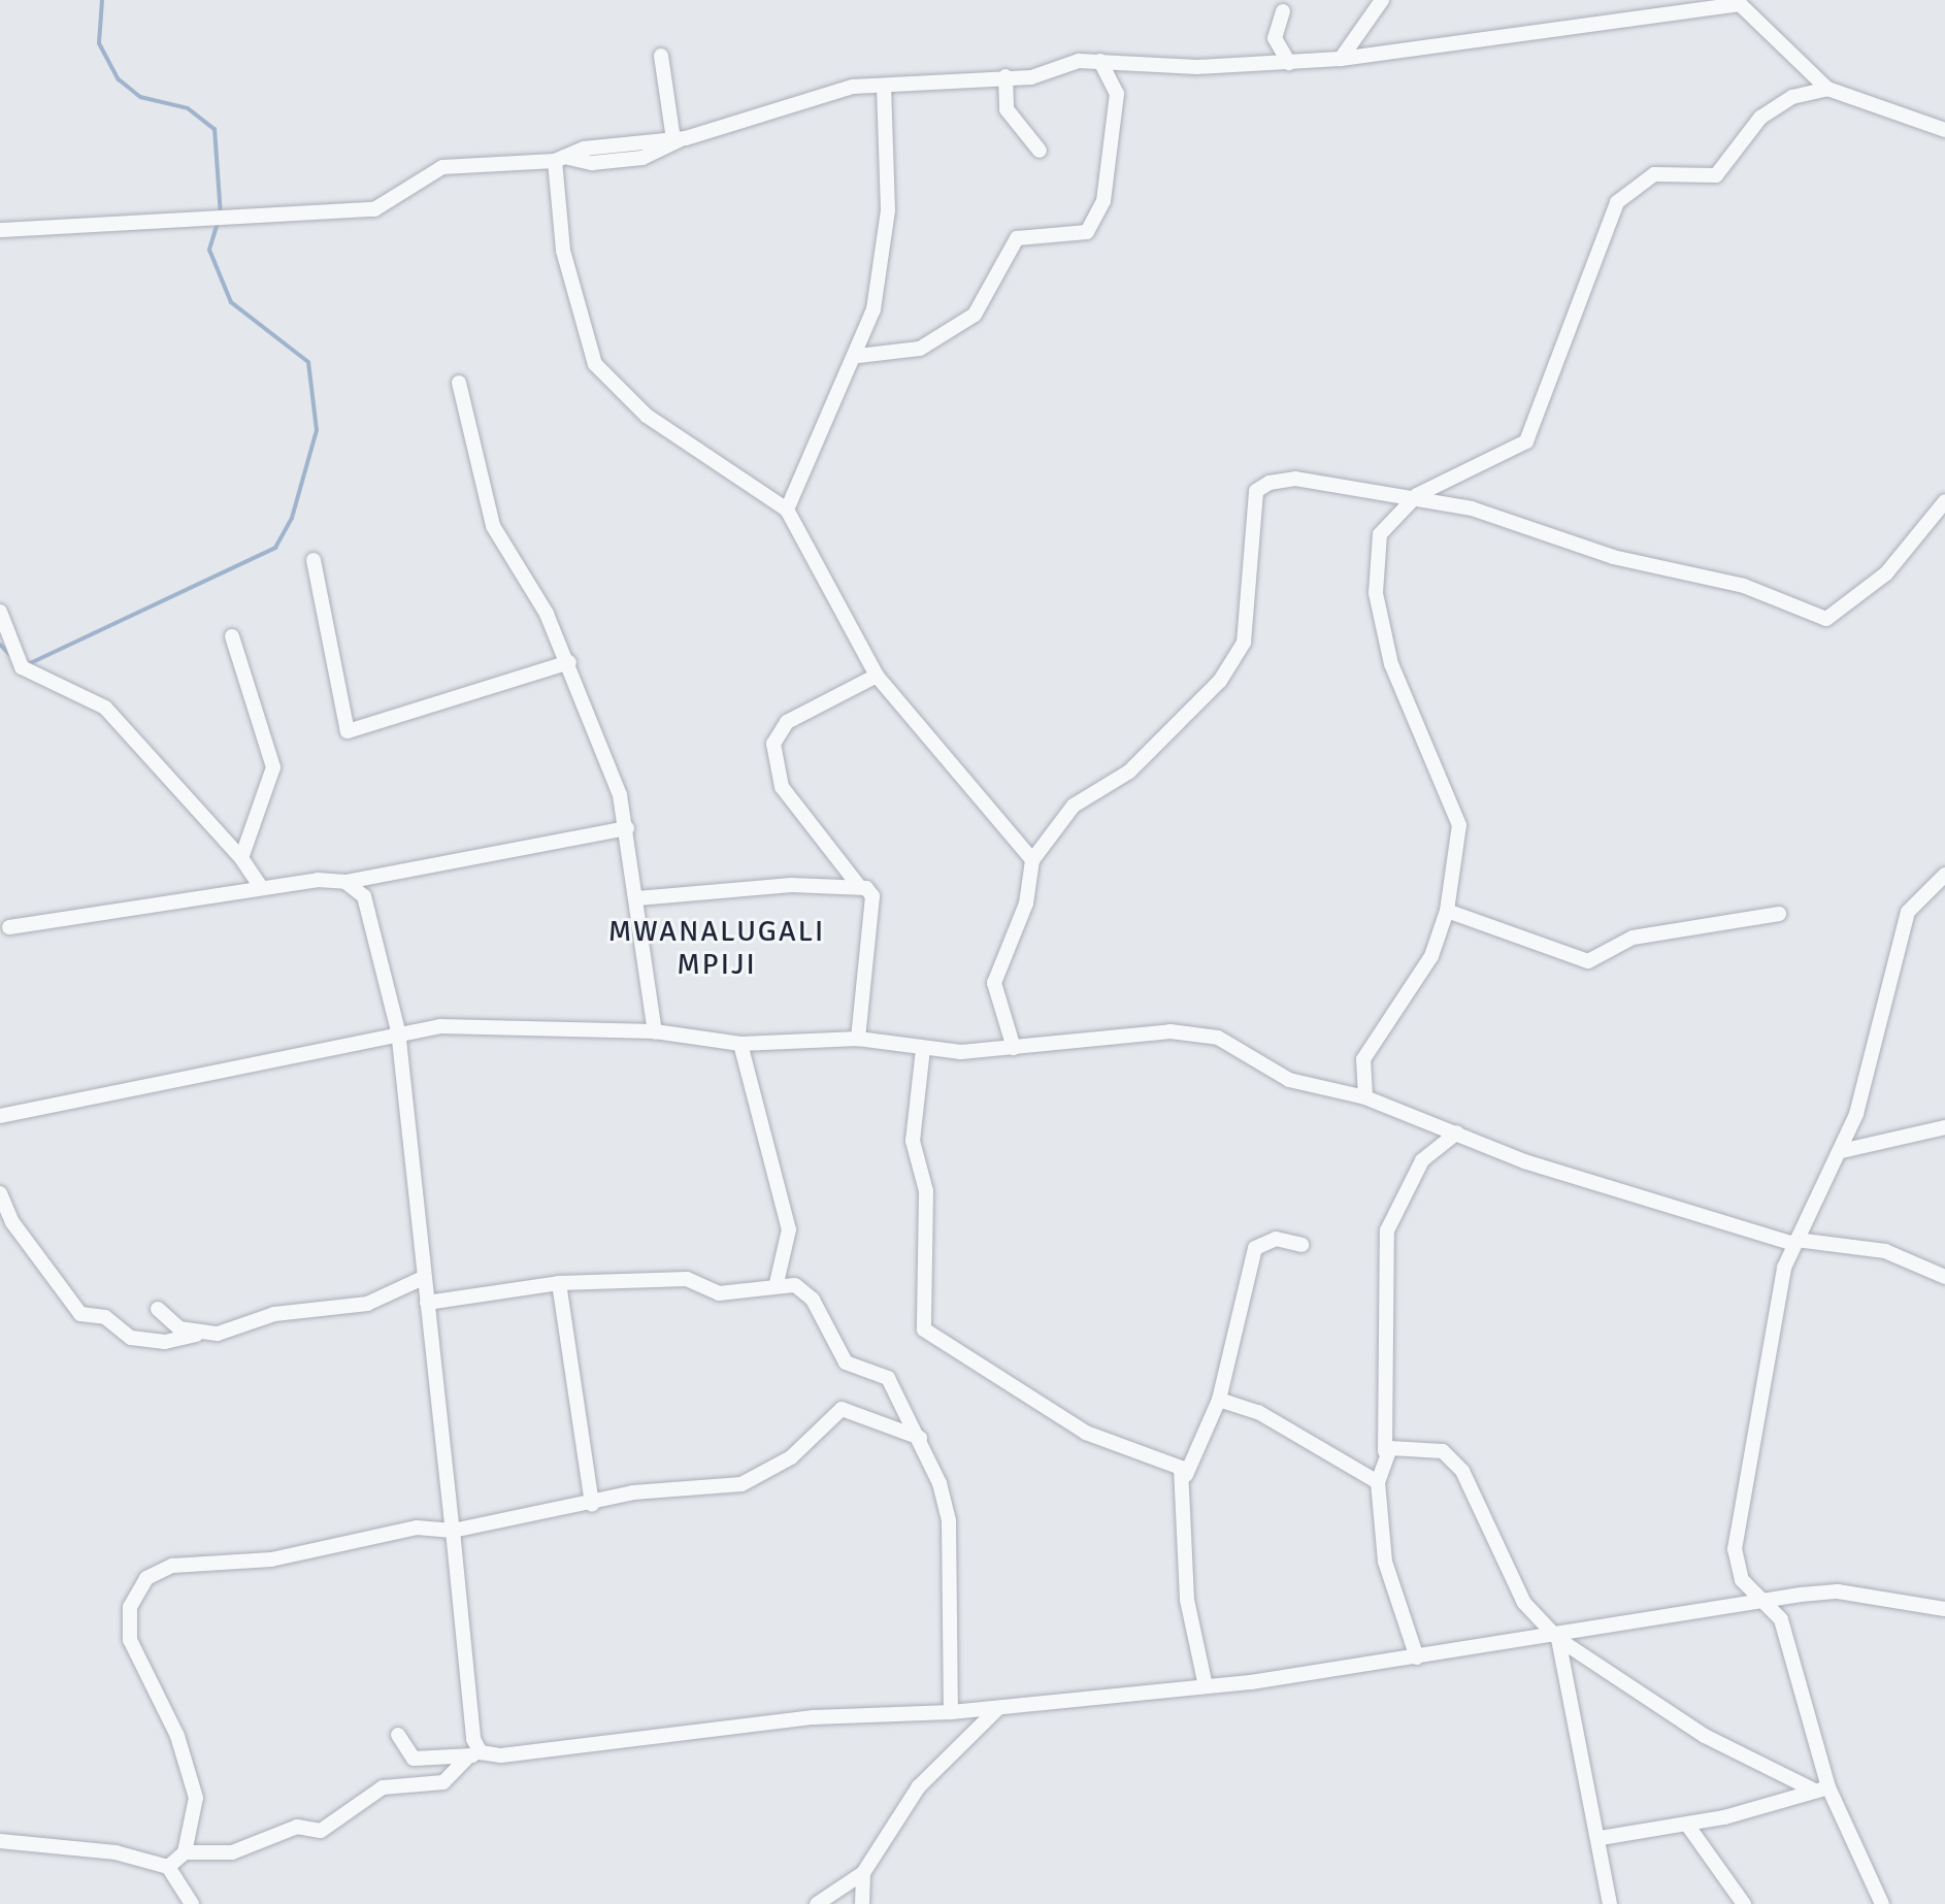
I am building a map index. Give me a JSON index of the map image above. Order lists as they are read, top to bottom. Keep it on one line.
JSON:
{"districts":["MWANALUGALI MPIJI"]}
